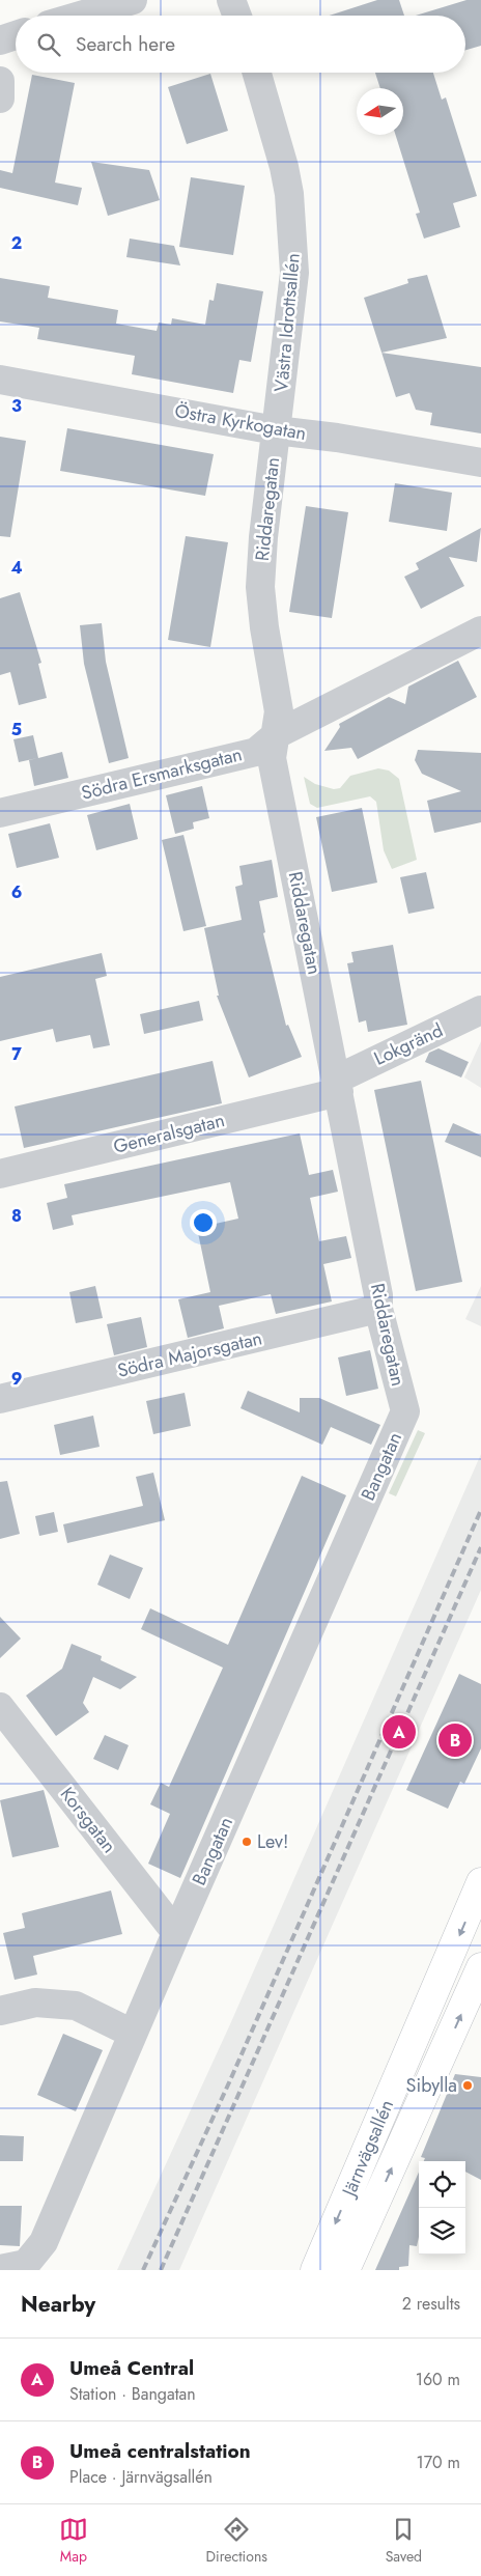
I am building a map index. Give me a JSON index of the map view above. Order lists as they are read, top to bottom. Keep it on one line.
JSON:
{"streets":{"main road":["Järnvägsallén"],"street":["Västra Idrottsallén","Östra Kyrkogatan","Riddaregatan","Södra Ersmarksgatan","Lokgränd","Generalsgatan","Södra Majorsgatan","Bangatan","Korsgatan"]},"crossings":[["Västra Idrottsallén","Östra Kyrkogatan"],["Västra Idrottsallén","Riddaregatan"],["Östra Kyrkogatan","Riddaregatan"],["Riddaregatan","Södra Ersmarksgatan"],["Riddaregatan","Lokgränd"],["Riddaregatan","Generalsgatan"],["Riddaregatan","Södra Majorsgatan"],["Riddaregatan","Bangatan"],["Lokgränd","Generalsgatan"],["Bangatan","Korsgatan"]],"places":["Lev!","Sibylla"],"north":"left","page":{"search":"Search here","pins":["A","B"],"heading":["Nearby","2 results"],"list":[{"mark":"A","name":"Umeå Central","note":"Station · Bangatan","value":"160 m"},{"mark":"B","name":"Umeå centralstation","note":"Place · Järnvägsallén","value":"170 m"}],"nav":["Map","Directions","Saved"]},"grid":{"rows":["2","3","4","5","6","7","8","9"]}}
